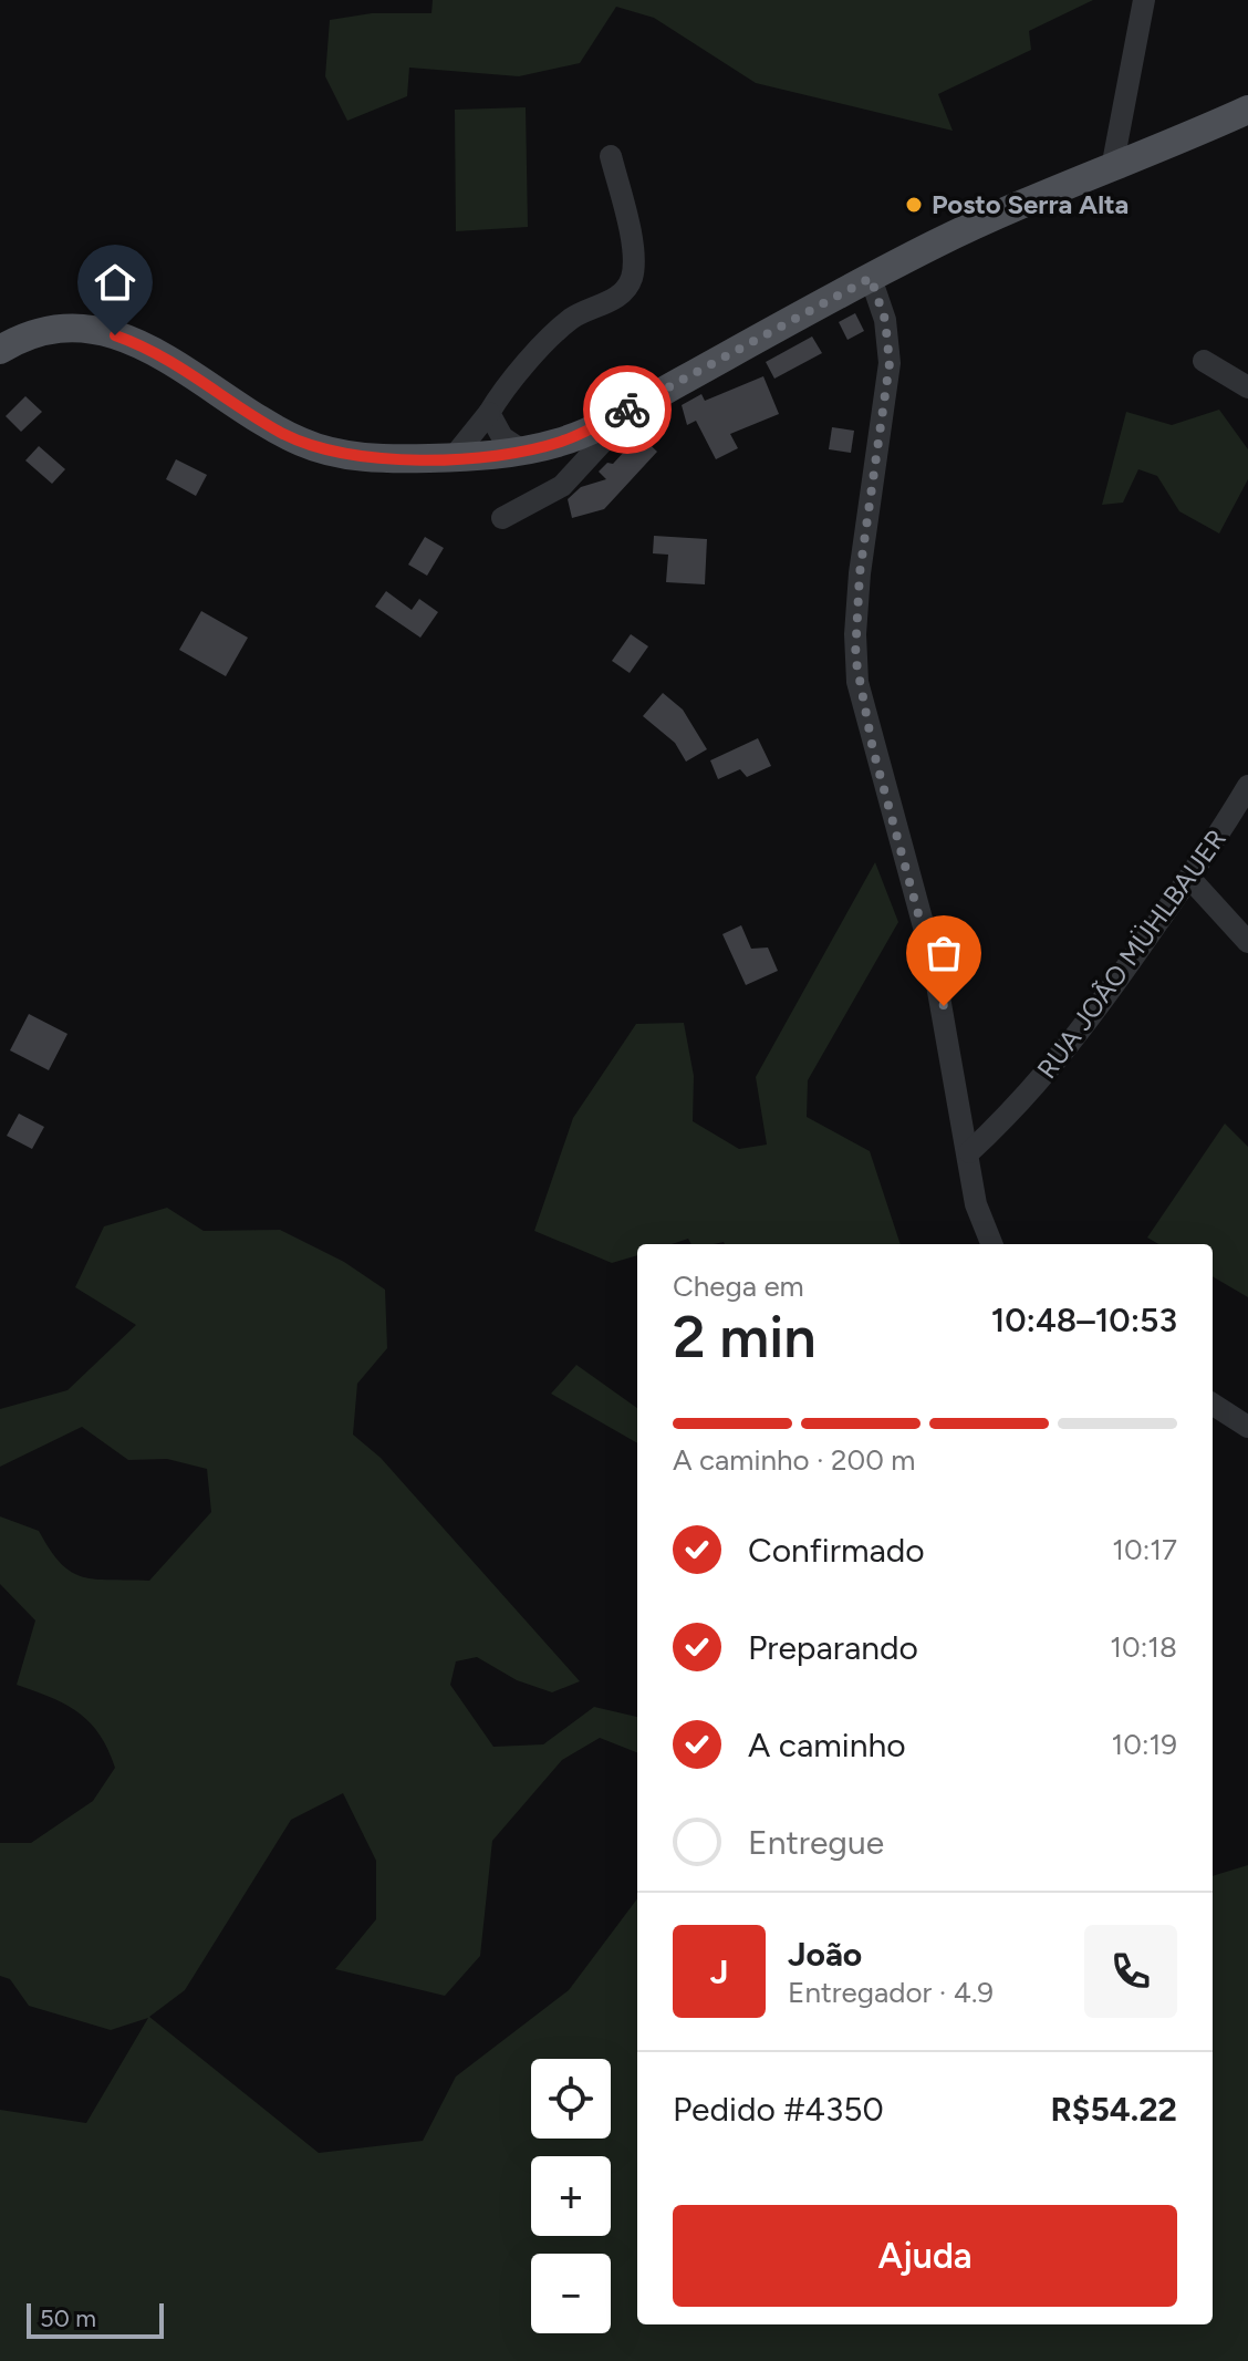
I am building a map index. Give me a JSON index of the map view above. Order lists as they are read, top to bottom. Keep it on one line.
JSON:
{"streets":{"street":["RUA JOÃO MÜHLBAUER"]},"places":["Posto Serra Alta"],"scale_bar":"50 m","page":{"heading":["2 min","Chega em","10:48–10:53"],"panel":["João","Entregador · 4.9","Pedido #4350","R$54.22"],"bar":"A caminho · 200 m","list":[["Confirmado","10:17"],["Preparando","10:18"],["A caminho","10:19"],"Entregue"],"round":"J","map_buttons":["+","−"],"buttons":"Ajuda","scale":"50 m"}}
